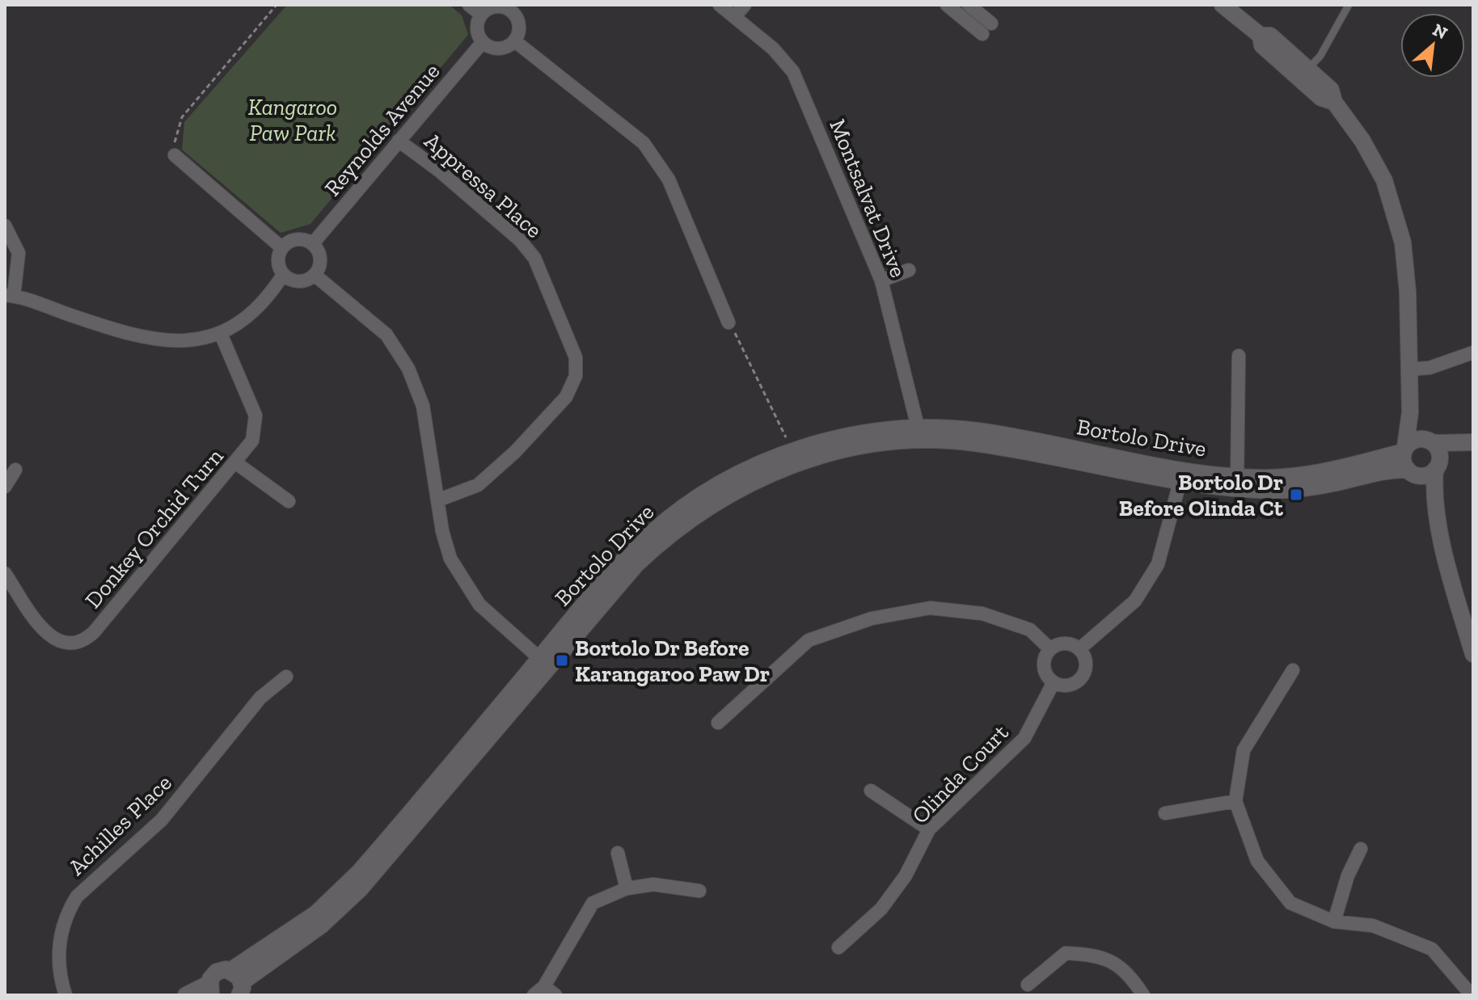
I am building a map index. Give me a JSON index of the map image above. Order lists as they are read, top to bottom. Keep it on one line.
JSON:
{"streets":{"street":["Reynolds Avenue","Appressa Place","Montsalvat Drive","Bortolo Drive","Donkey Orchid Turn","Olinda Court","Achilles Place"]},"crossings":[["Reynolds Avenue","Appressa Place"],["Montsalvat Drive","Bortolo Drive"]],"parks":["Kangaroo Paw Park"],"places":{"transit":["Bortolo Dr Before Olinda Ct","Bortolo Dr Before Karangaroo Paw Dr"]},"north":"top right"}
